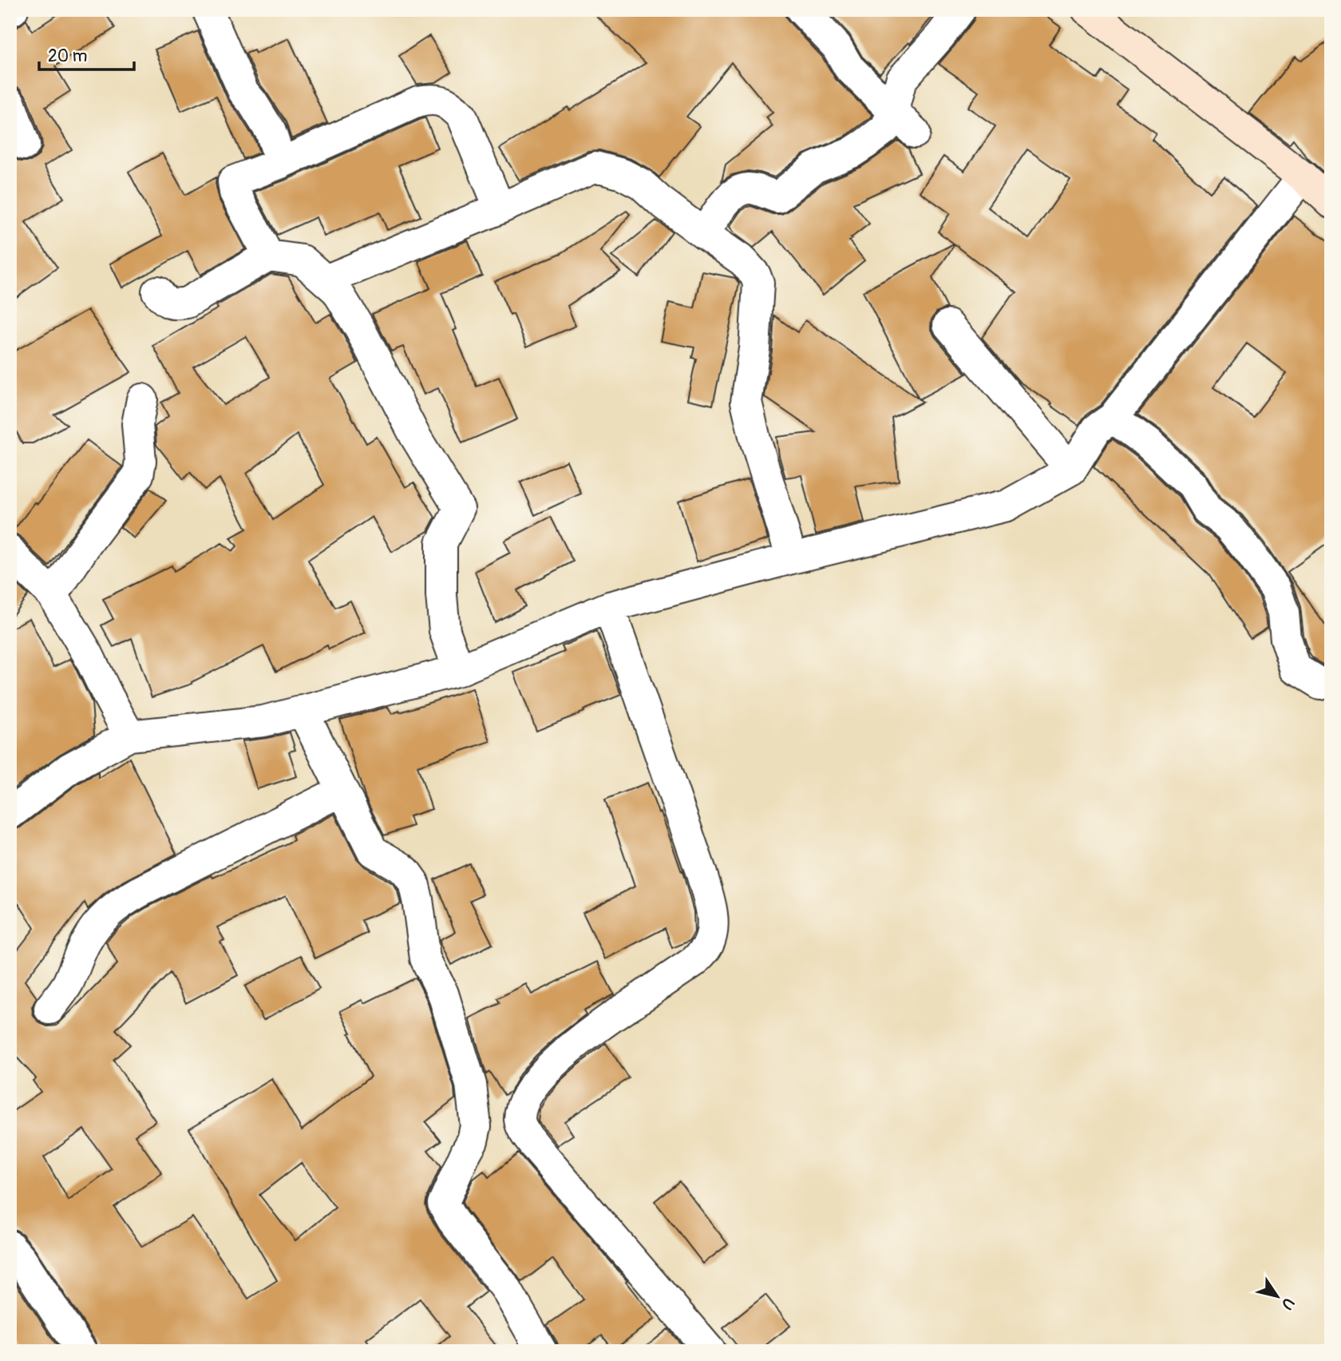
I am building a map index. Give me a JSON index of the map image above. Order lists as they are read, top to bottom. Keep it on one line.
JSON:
{"scale_bar":"20 m","north":"bottom right"}
